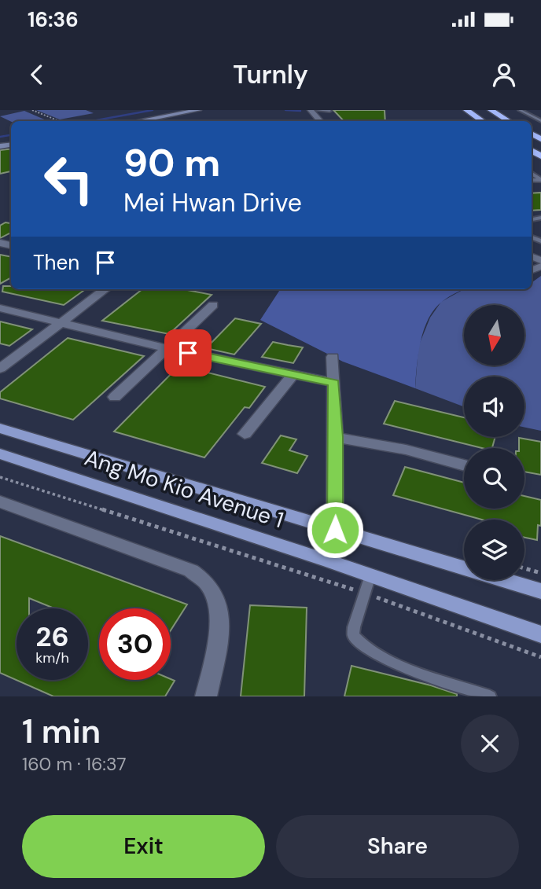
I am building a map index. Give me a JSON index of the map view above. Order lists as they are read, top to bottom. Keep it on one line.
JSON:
{"streets":{"main road":["Ang Mo Kio Avenue 1"]},"north":"bottom","page":{"status":"16:36","header":"Turnly","turn":["90 m","Mei Hwan Drive"],"then":"Then","speed":"26 km/h","limit":"30","heading":["1 min","160 m · 16:37"],"buttons":["Exit","Share"]}}
